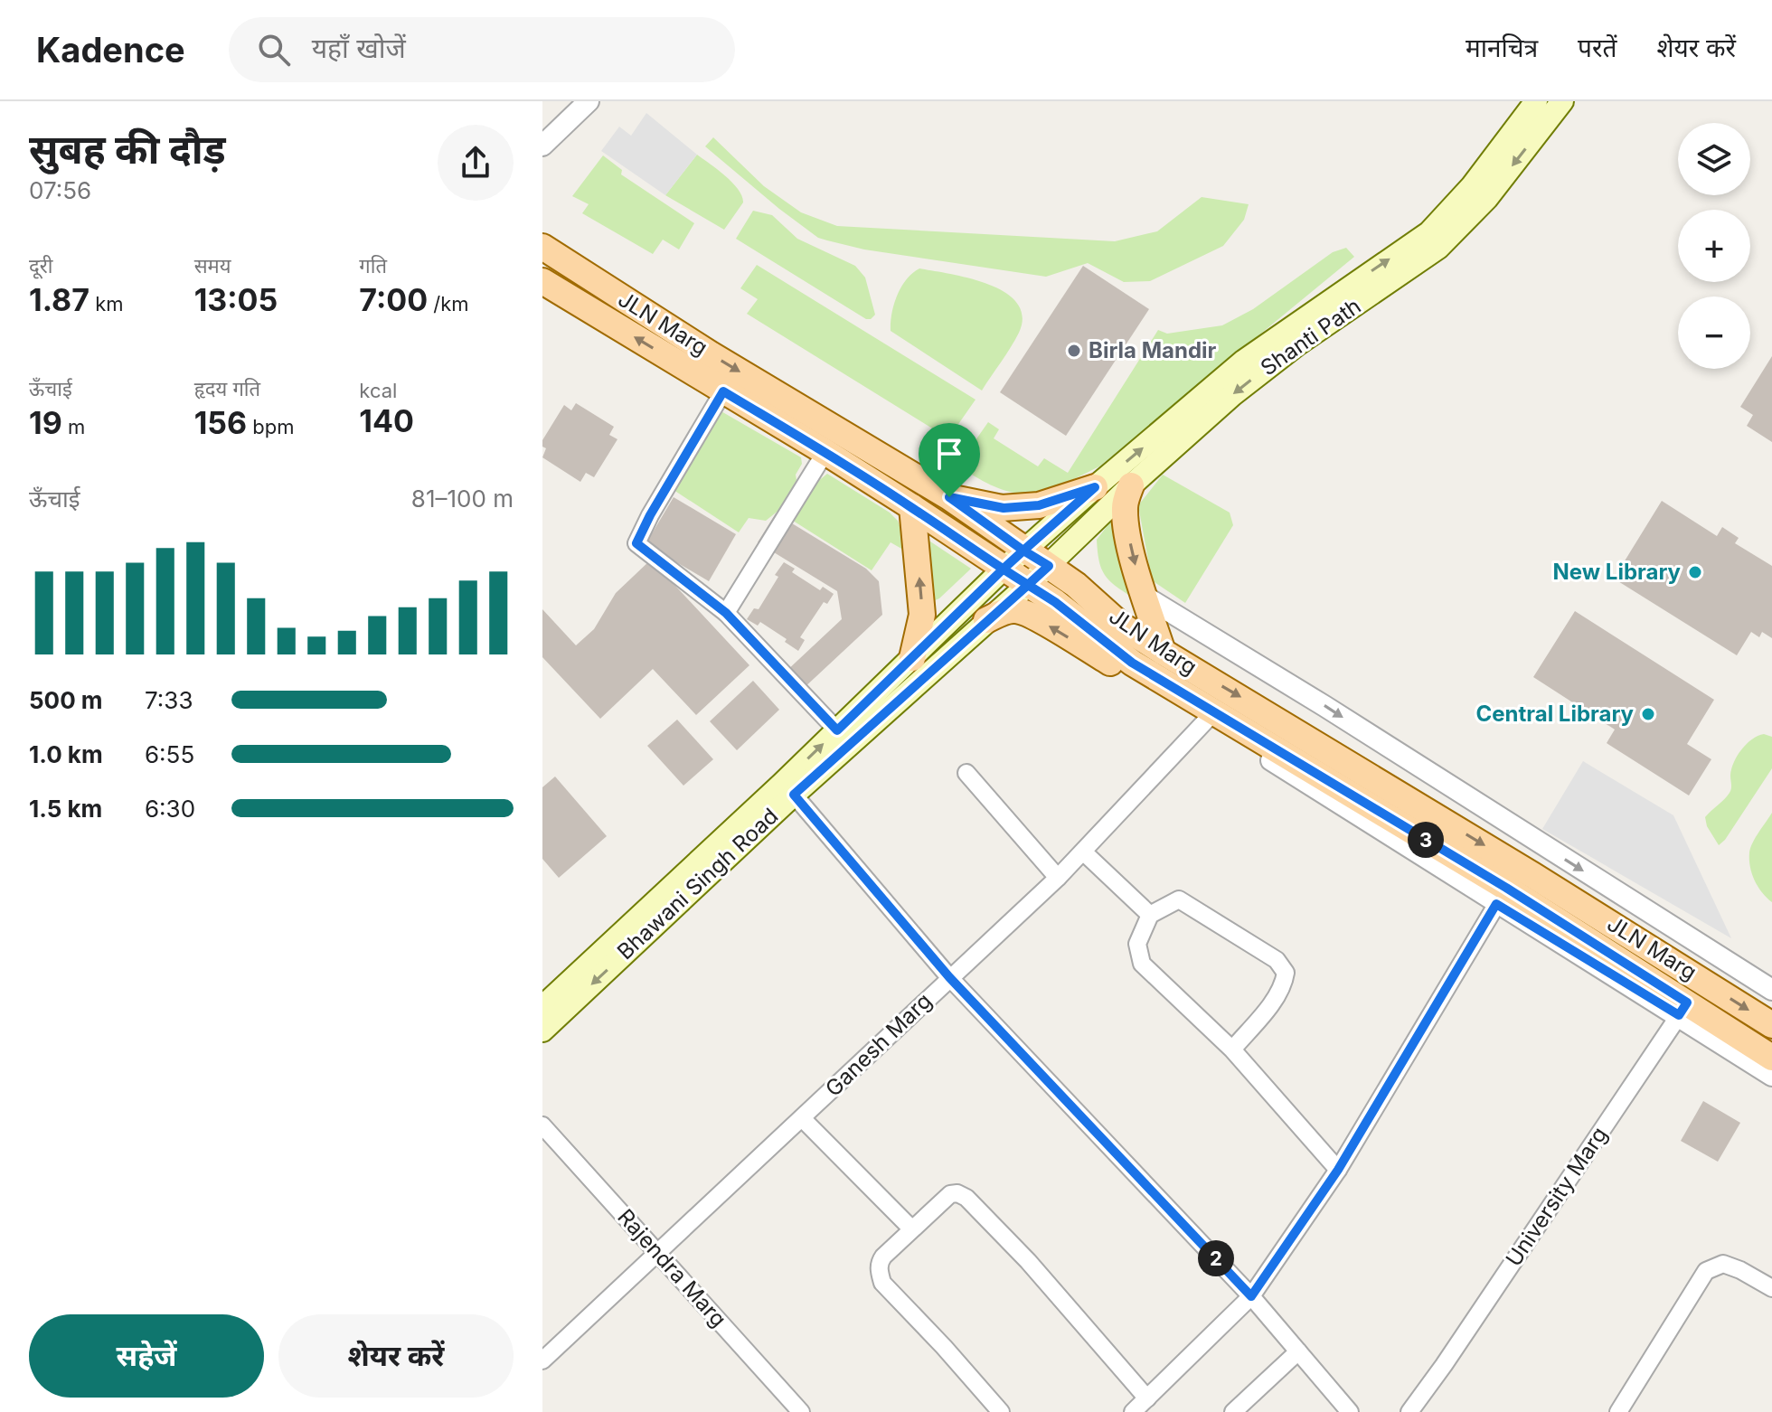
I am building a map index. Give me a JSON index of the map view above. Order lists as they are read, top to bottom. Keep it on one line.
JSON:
{"streets":{"main road":["JLN Marg","Shanti Path","Bhawani Singh Road"],"street":["Ganesh Marg","University Marg","Rajendra Marg"]},"crossings":[["JLN Marg","Shanti Path"],["JLN Marg","Bhawani Singh Road"],["JLN Marg","Ganesh Marg"],["JLN Marg","University Marg"],["Shanti Path","Bhawani Singh Road"],["Ganesh Marg","Rajendra Marg"]],"one_way":["Shanti Path"],"places":["Birla Mandir","New Library","Central Library"],"page":{"header":"Kadence","search":"यहाँ खोजें","nav":["मानचित्र","परतें","शेयर करें"],"heading":["सुबह की दौड़","07:56"],"map_buttons":["+","−"],"stats":[["दूरी","1.87 km"],["समय","13:05"],["गति","7:00 /km"],["ऊँचाई","19 m"],["हृदय गति","156 bpm"],["kcal","140"]],"chart":["ऊँचाई","81–100 m"],"list":[{"name":"500 m","note":"7:33"},{"name":"1.0 km","note":"6:55"},{"name":"1.5 km","note":"6:30"}],"pins":["3","2"],"buttons":["सहेजें","शेयर करें"]}}
